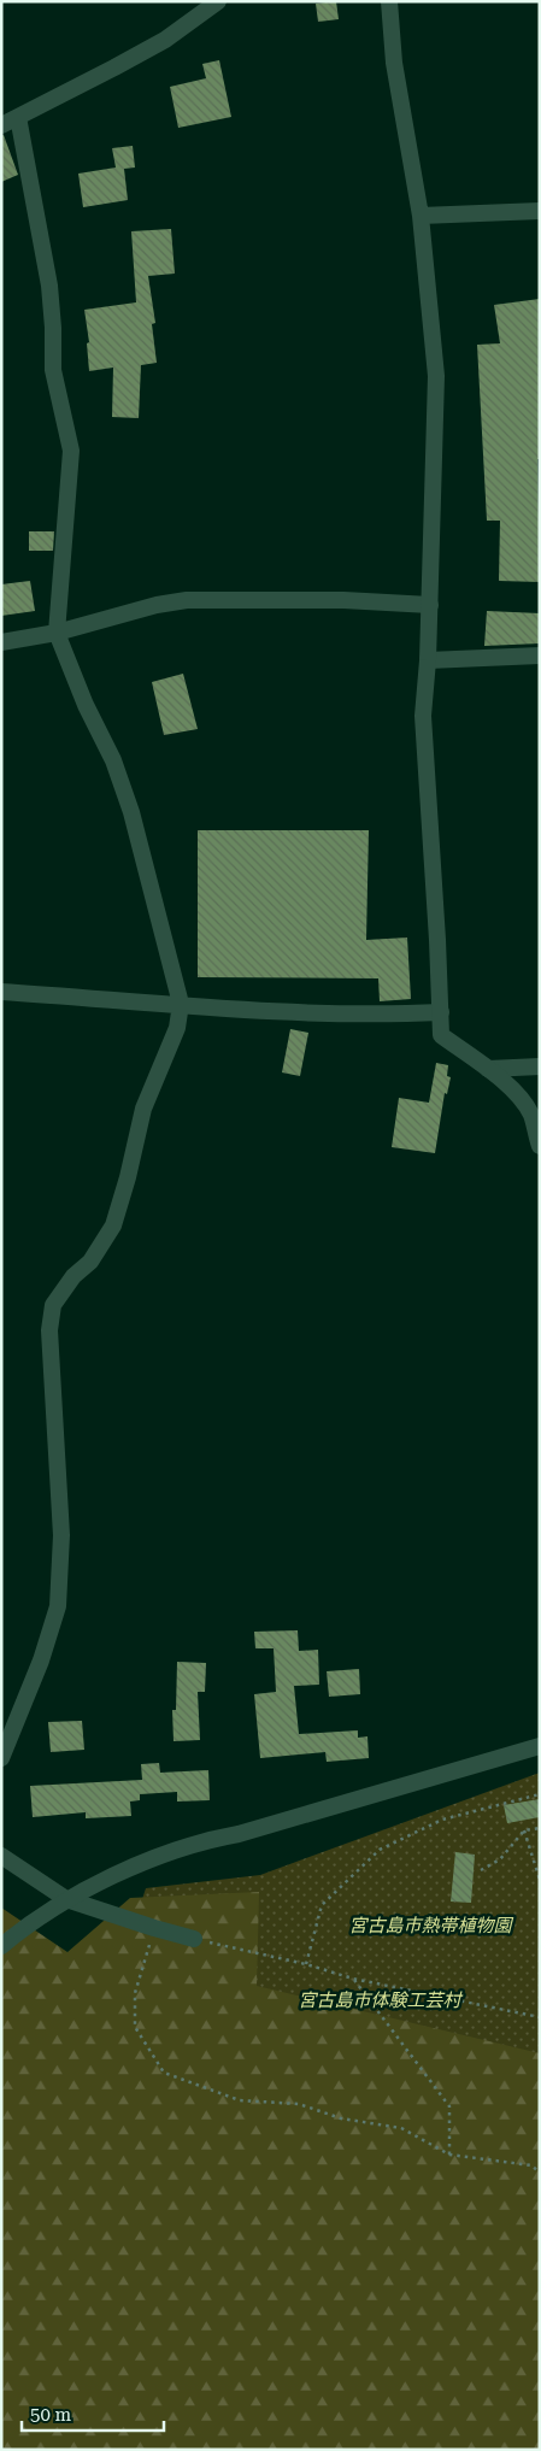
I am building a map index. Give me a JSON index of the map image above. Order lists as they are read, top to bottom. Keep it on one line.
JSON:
{"parks":["宮古島市熱帯植物園","宮古島市体験工芸村"],"scale_bar":"50 m"}
